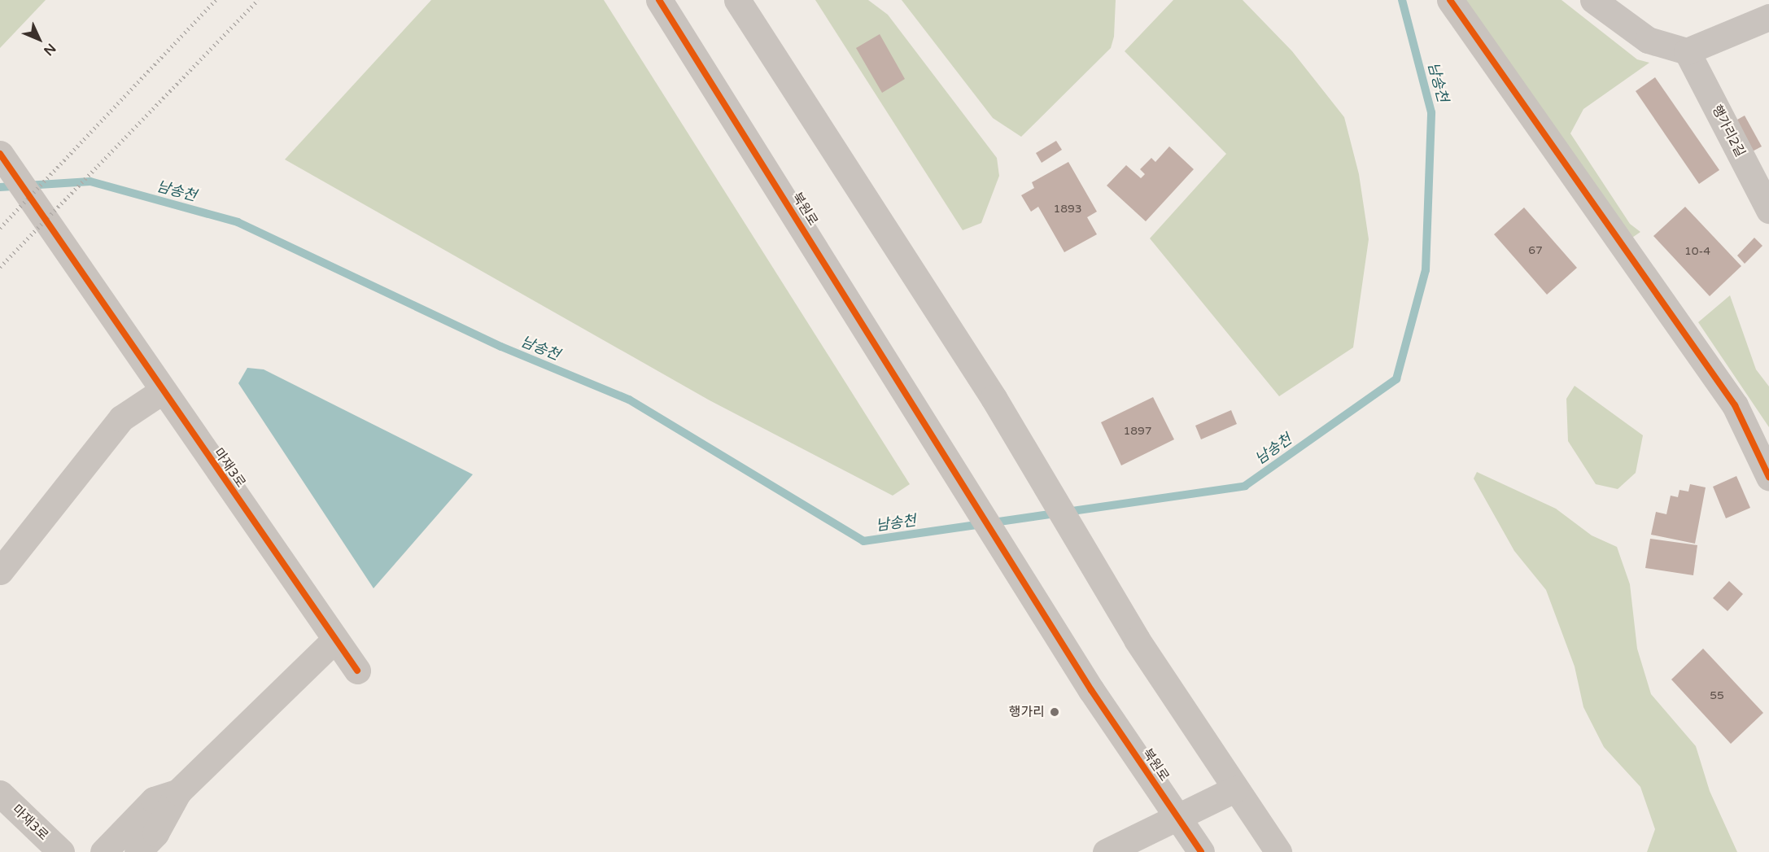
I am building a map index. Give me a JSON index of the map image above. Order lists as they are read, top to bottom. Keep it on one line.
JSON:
{"streets":{"street":["행가리2길","북원로","마재3로"]},"water":["남송천"],"places":["행가리"],"house_numbers":["1893","67","10-4","1897","55"],"north":"bottom right"}
